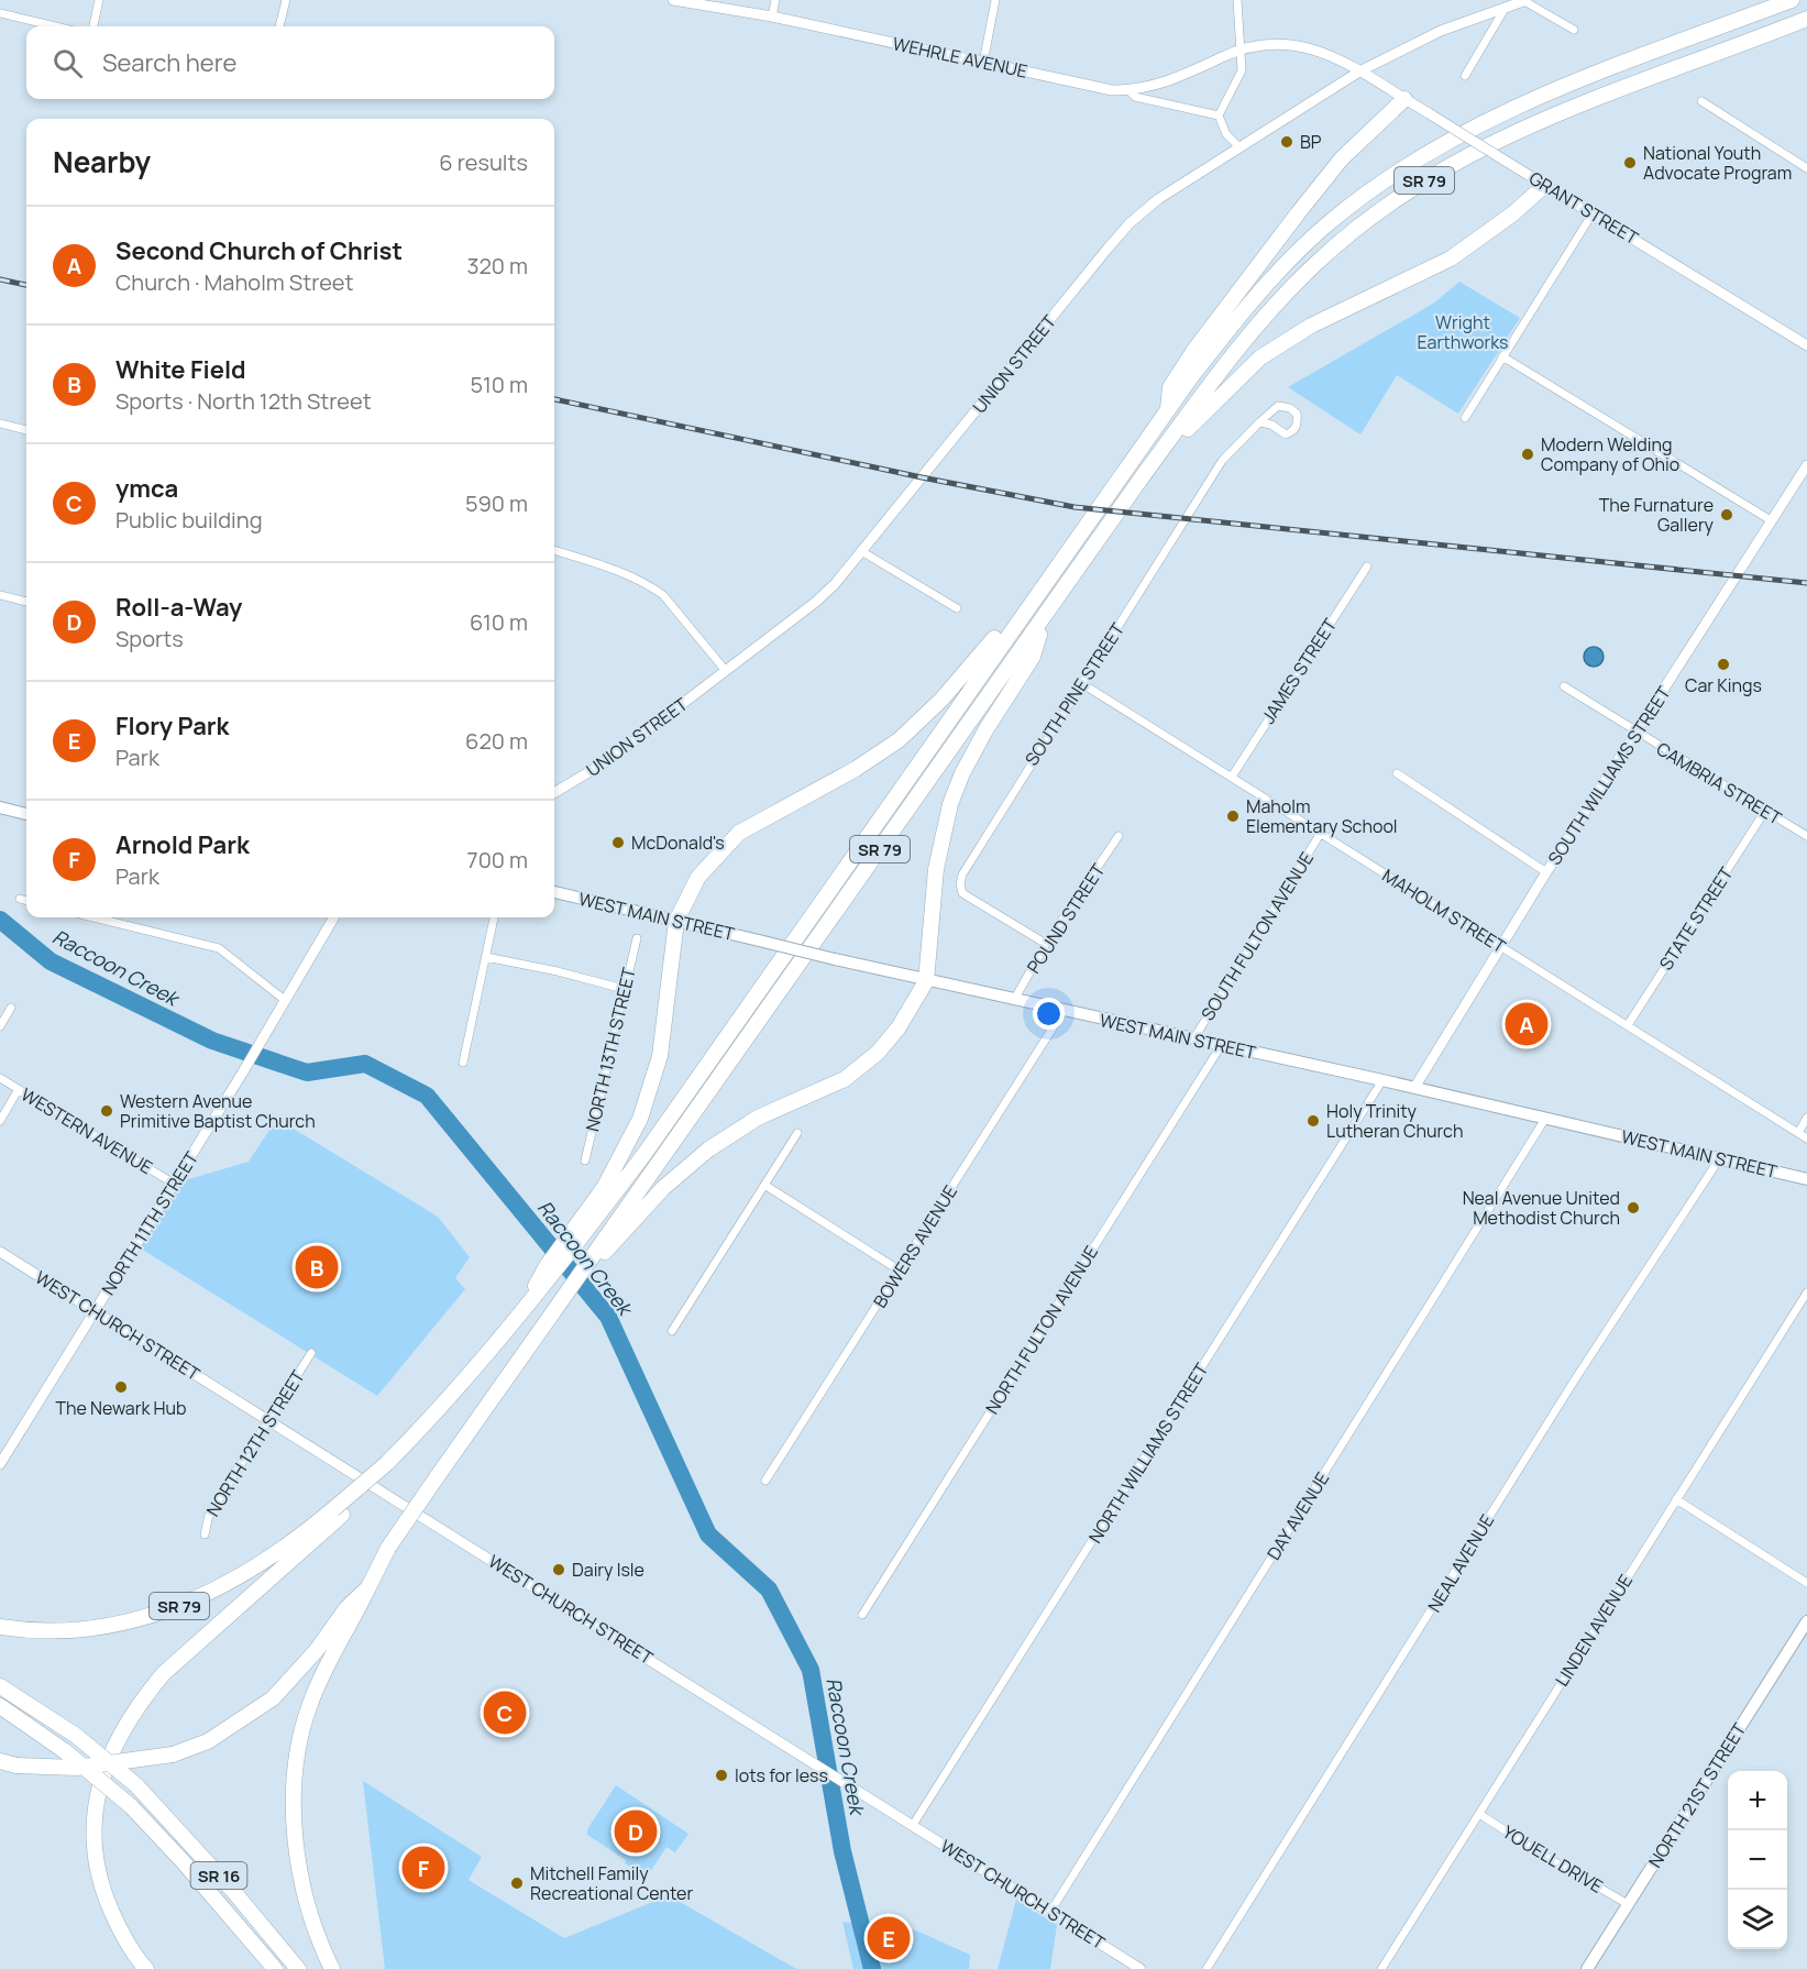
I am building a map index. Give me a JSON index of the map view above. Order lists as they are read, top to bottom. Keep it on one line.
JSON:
{"streets":{"highway":["SR 79","SR 16"],"main road":["WEST MAIN STREET","NORTH 21ST STREET"],"street":["WEHRLE AVENUE","GRANT STREET","UNION STREET","JAMES STREET","SOUTH PINE STREET","SOUTH WILLIAMS STREET","CAMBRIA STREET","MAHOLM STREET","POUND STREET","STATE STREET","SOUTH FULTON AVENUE","NORTH 13TH STREET","WESTERN AVENUE","NORTH 11TH STREET","BOWERS AVENUE","WEST CHURCH STREET","NORTH FULTON AVENUE","NORTH 12TH STREET","NORTH WILLIAMS STREET","DAY AVENUE","NEAL AVENUE","LINDEN AVENUE","YOUELL DRIVE"]},"crossings":[["WEHRLE AVENUE","GRANT STREET"],["WEHRLE AVENUE","UNION STREET"],["GRANT STREET","UNION STREET"],["JAMES STREET","MAHOLM STREET"],["SOUTH PINE STREET","MAHOLM STREET"],["SOUTH PINE STREET","POUND STREET"],["SOUTH WILLIAMS STREET","CAMBRIA STREET"],["SOUTH WILLIAMS STREET","MAHOLM STREET"],["SOUTH WILLIAMS STREET","WEST MAIN STREET"],["CAMBRIA STREET","STATE STREET"],["MAHOLM STREET","STATE STREET"],["MAHOLM STREET","SOUTH FULTON AVENUE"],["WEST MAIN STREET","POUND STREET"],["WEST MAIN STREET","SOUTH FULTON AVENUE"],["WEST MAIN STREET","BOWERS AVENUE"],["WEST MAIN STREET","NORTH FULTON AVENUE"],["WEST MAIN STREET","NORTH WILLIAMS STREET"],["WEST MAIN STREET","DAY AVENUE"],["WEST MAIN STREET","NEAL AVENUE"],["WESTERN AVENUE","NORTH 11TH STREET"],["NORTH 11TH STREET","WEST CHURCH STREET"],["WEST CHURCH STREET","NORTH 12TH STREET"],["WEST CHURCH STREET","NORTH WILLIAMS STREET"],["WEST CHURCH STREET","DAY AVENUE"],["LINDEN AVENUE","YOUELL DRIVE"],["NORTH 21ST STREET","YOUELL DRIVE"]],"water":["Raccoon Creek"],"parks":["Wright Earthworks"],"places":["BP","National Youth Advocate Program","Modern Welding Company of Ohio","The Furnature Gallery","Car Kings","Maholm Elementary School","McDonald's","Western Avenue Primitive Baptist Church","Holy Trinity Lutheran Church","Neal Avenue United Methodist Church","The Newark Hub","Dairy Isle","lots for less","Mitchell Family Recreational Center"],"page":{"search":"Search here","heading":["Nearby","6 results"],"list":[{"mark":"A","name":"Second Church of Christ","note":"Church · Maholm Street","value":"320 m"},{"mark":"B","name":"White Field","note":"Sports · North 12th Street","value":"510 m"},{"mark":"C","name":"ymca","note":"Public building","value":"590 m"},{"mark":"D","name":"Roll-a-Way","note":"Sports","value":"610 m"},{"mark":"E","name":"Flory Park","note":"Park","value":"620 m"},{"mark":"F","name":"Arnold Park","note":"Park","value":"700 m"}],"pins":["A","B","C","D","F","E"],"map_buttons":["+","−"]}}
